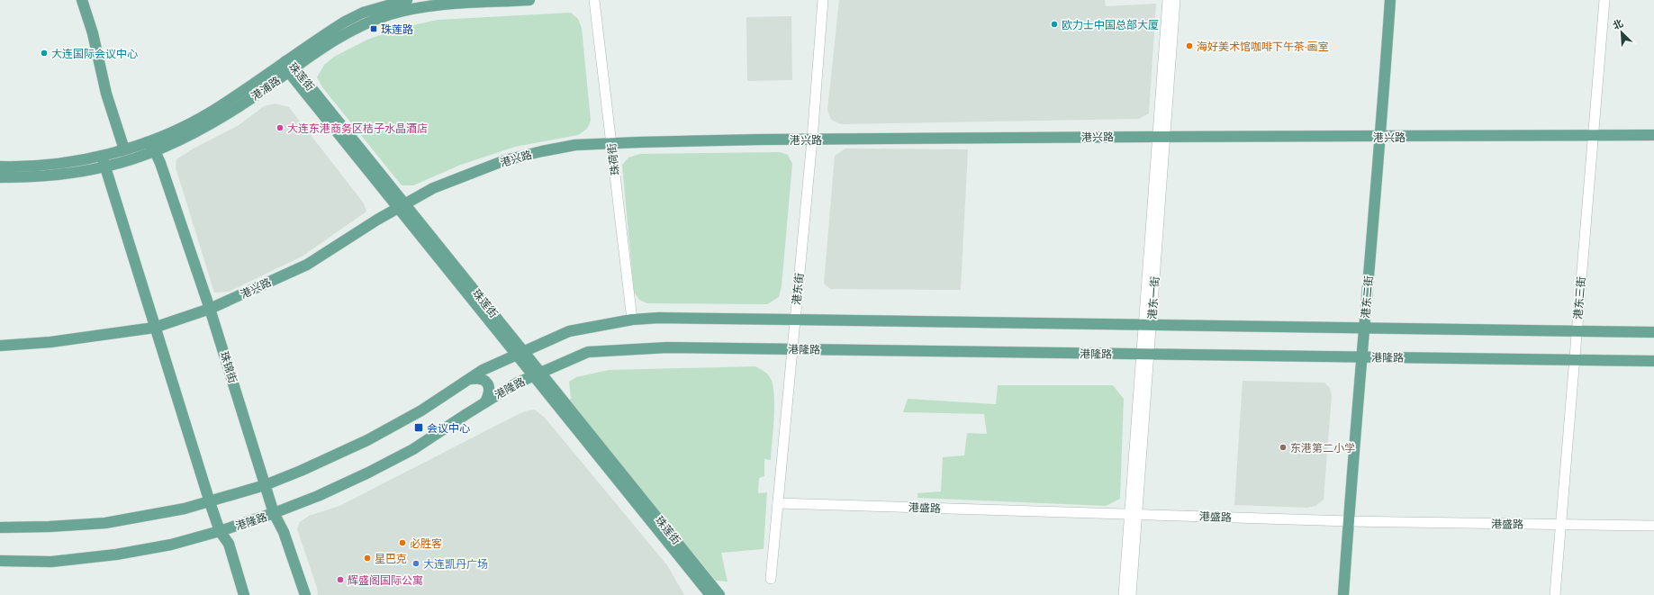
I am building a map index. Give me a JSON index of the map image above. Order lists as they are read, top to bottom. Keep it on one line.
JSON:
{"streets":{"main road":["珠莲街","港浦路","港兴路","港东二街","港隆路","珠锦街"],"street":["珠荷街","港东街","港东一街","港东三街","港盛路"]},"crossings":[["珠莲街","港浦路"],["珠莲街","港兴路"],["珠莲街","港隆路"],["港浦路","珠锦街"],["港兴路","珠荷街"],["港兴路","港东街"],["港兴路","港东二街"],["港兴路","港东一街"],["港兴路","港东三街"],["港兴路","珠锦街"],["港东街","港隆路"],["港东街","港盛路"],["港东二街","港隆路"],["港东二街","港盛路"],["港东一街","港隆路"],["港东一街","港盛路"],["港东三街","港隆路"],["港东三街","港盛路"],["港隆路","珠锦街"]],"places":{"other":["欧力士中国总部大厦","海好美术馆咖啡下午茶·画室","大连国际会议中心","大连东港商务区桔子水晶酒店","东港第二小学","必胜客","星巴克","大连凯丹广场","辉盛阁国际公寓"],"transit":["珠莲路","会议中心"]},"north":"top left"}
